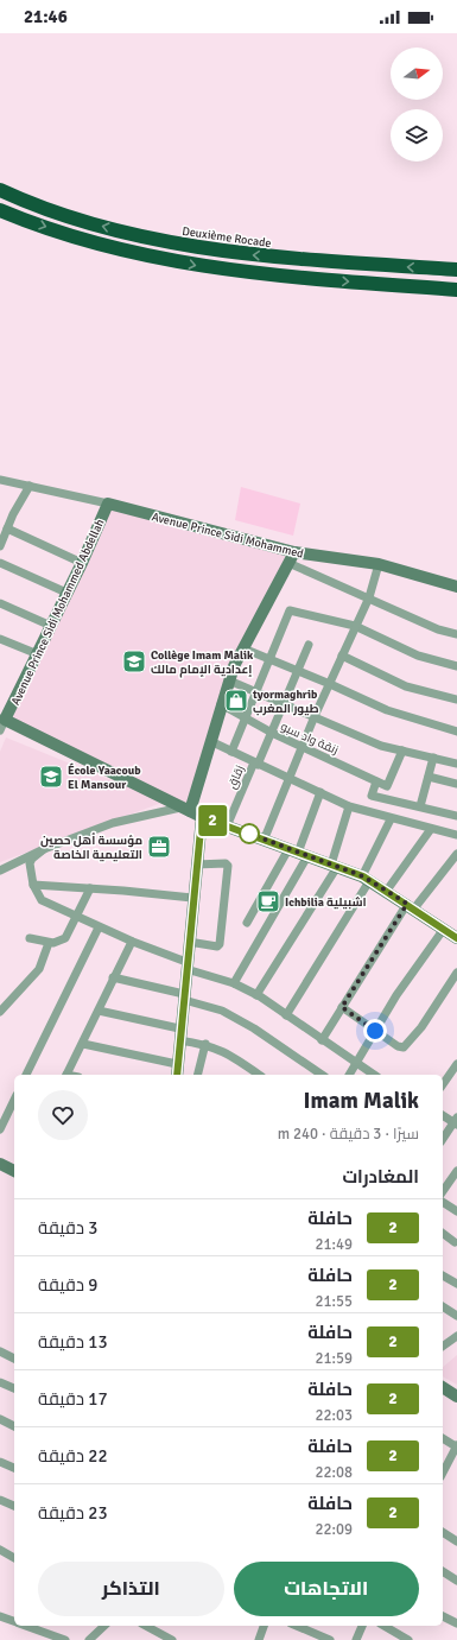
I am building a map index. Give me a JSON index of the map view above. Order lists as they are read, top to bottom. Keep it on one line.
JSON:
{"streets":{"highway":["Deuxième Rocade"],"street":["Avenue Prince Sidi Mohammed","Avenue Prince Sidi Mohammed Abdellah","زنقة واد سبو","زقاق"]},"crossings":[["Avenue Prince Sidi Mohammed","Avenue Prince Sidi Mohammed Abdellah"],["Avenue Prince Sidi Mohammed Abdellah","زقاق"],["زنقة واد سبو","زقاق"]],"places":{"school or university":["Collège Imam Malik إعدادية الإمام مالك","École Yaacoub El Mansour"],"shop":["tyormaghrib طيور المغرب"],"office":["مؤسسة أهل حصين التعليمية الخاصة"],"cafe":["Ichbilia اشبيلية"]},"lines":["bus line 2"],"north":"right","page":{"status":"21:46","on_map":"2","heading":[["Imam Malik","سيرًا · 3 دقيقة · 240 m"],"المغادرات"],"list":[{"mark":"2","name":"حافلة","note":"21:49","value":"3 دقيقة"},{"mark":"2","name":"حافلة","note":"21:55","value":"9 دقيقة"},{"mark":"2","name":"حافلة","note":"21:59","value":"13 دقيقة"},{"mark":"2","name":"حافلة","note":"22:03","value":"17 دقيقة"},{"mark":"2","name":"حافلة","note":"22:08","value":"22 دقيقة"},{"mark":"2","name":"حافلة","note":"22:09","value":"23 دقيقة"}],"buttons":["الاتجاهات","التذاكر"]}}
